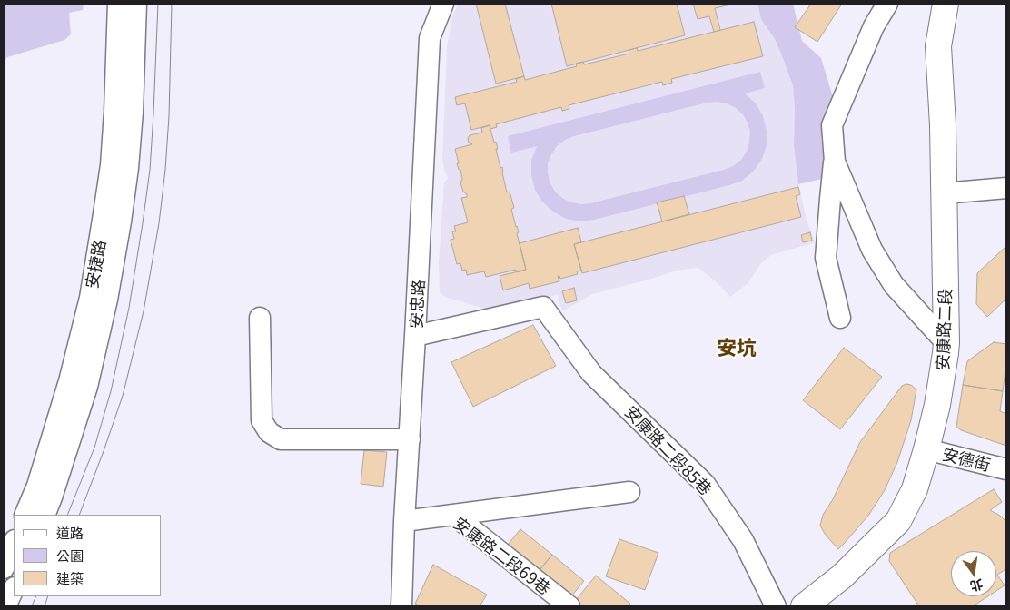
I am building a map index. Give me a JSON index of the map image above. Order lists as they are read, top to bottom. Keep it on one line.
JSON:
{"streets":{"main road":["安康路二段"],"street":["安捷路","安忠路","安康路二段85巷","安德街","安康路二段69巷"]},"crossings":[["安忠路","安康路二段85巷"],["安忠路","安康路二段69巷"],["安康路二段","安德街"]],"districts":["安坑"],"legend":["道路","公園","建築"],"north":"bottom"}
